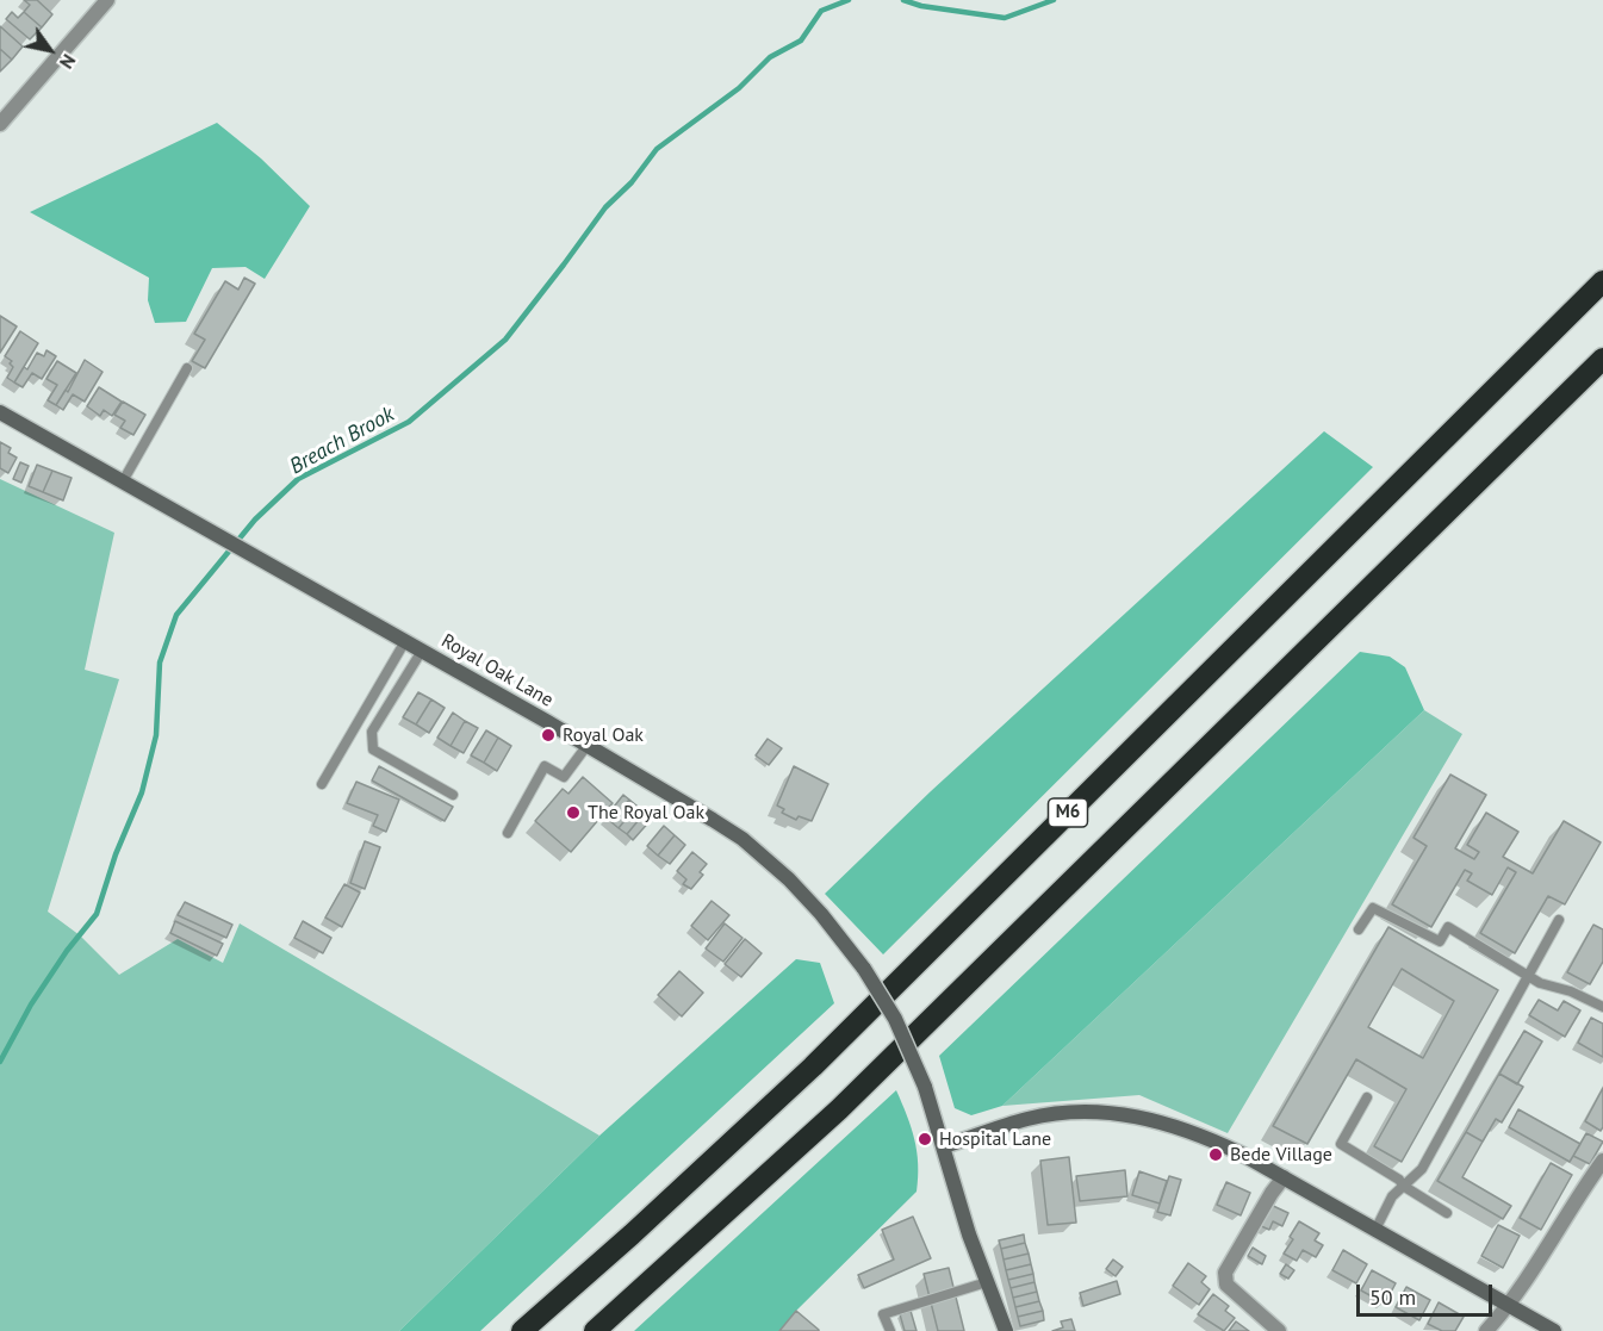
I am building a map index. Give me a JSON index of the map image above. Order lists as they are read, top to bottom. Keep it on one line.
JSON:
{"streets":{"highway":["M6"],"street":["Royal Oak Lane"]},"water":["Breach Brook"],"places":["Royal Oak","The Royal Oak","Hospital Lane","Bede Village"],"scale_bar":"50 m","north":"bottom right"}
